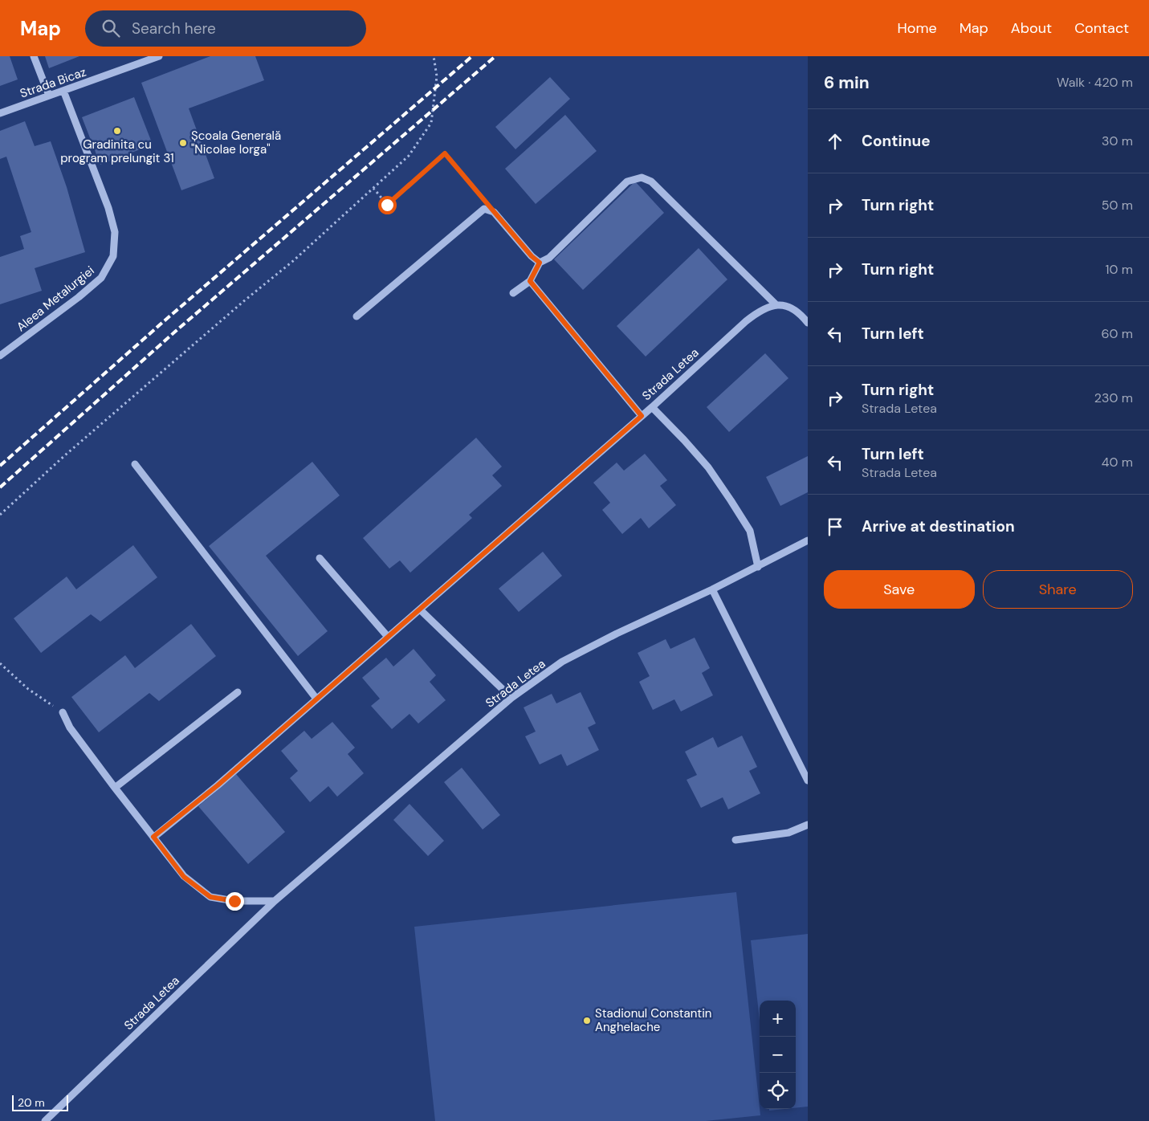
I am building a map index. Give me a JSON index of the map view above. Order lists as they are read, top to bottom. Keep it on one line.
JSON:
{"streets":{"street":["Strada Bicaz","Aleea Metalurgiei","Strada Letea"]},"crossings":[["Strada Bicaz","Aleea Metalurgiei"]],"places":["Gradinita cu program prelungit 31","Școala Generală \"Nicolae Iorga\"","Stadionul Constantin Anghelache"],"scale_bar":"20 m","page":{"header":"Map","search":"Search here","nav":["Home","Map","About","Contact"],"heading":["6 min","Walk · 420 m"],"list":[["Continue","30 m"],["Turn right","50 m"],["Turn right","10 m"],["Turn left","60 m"],["Turn right","Strada Letea","230 m"],["Turn left","Strada Letea","40 m"],"Arrive at destination"],"buttons":["Save","Share"],"map_buttons":["+","−"],"scale":"20 m"}}
